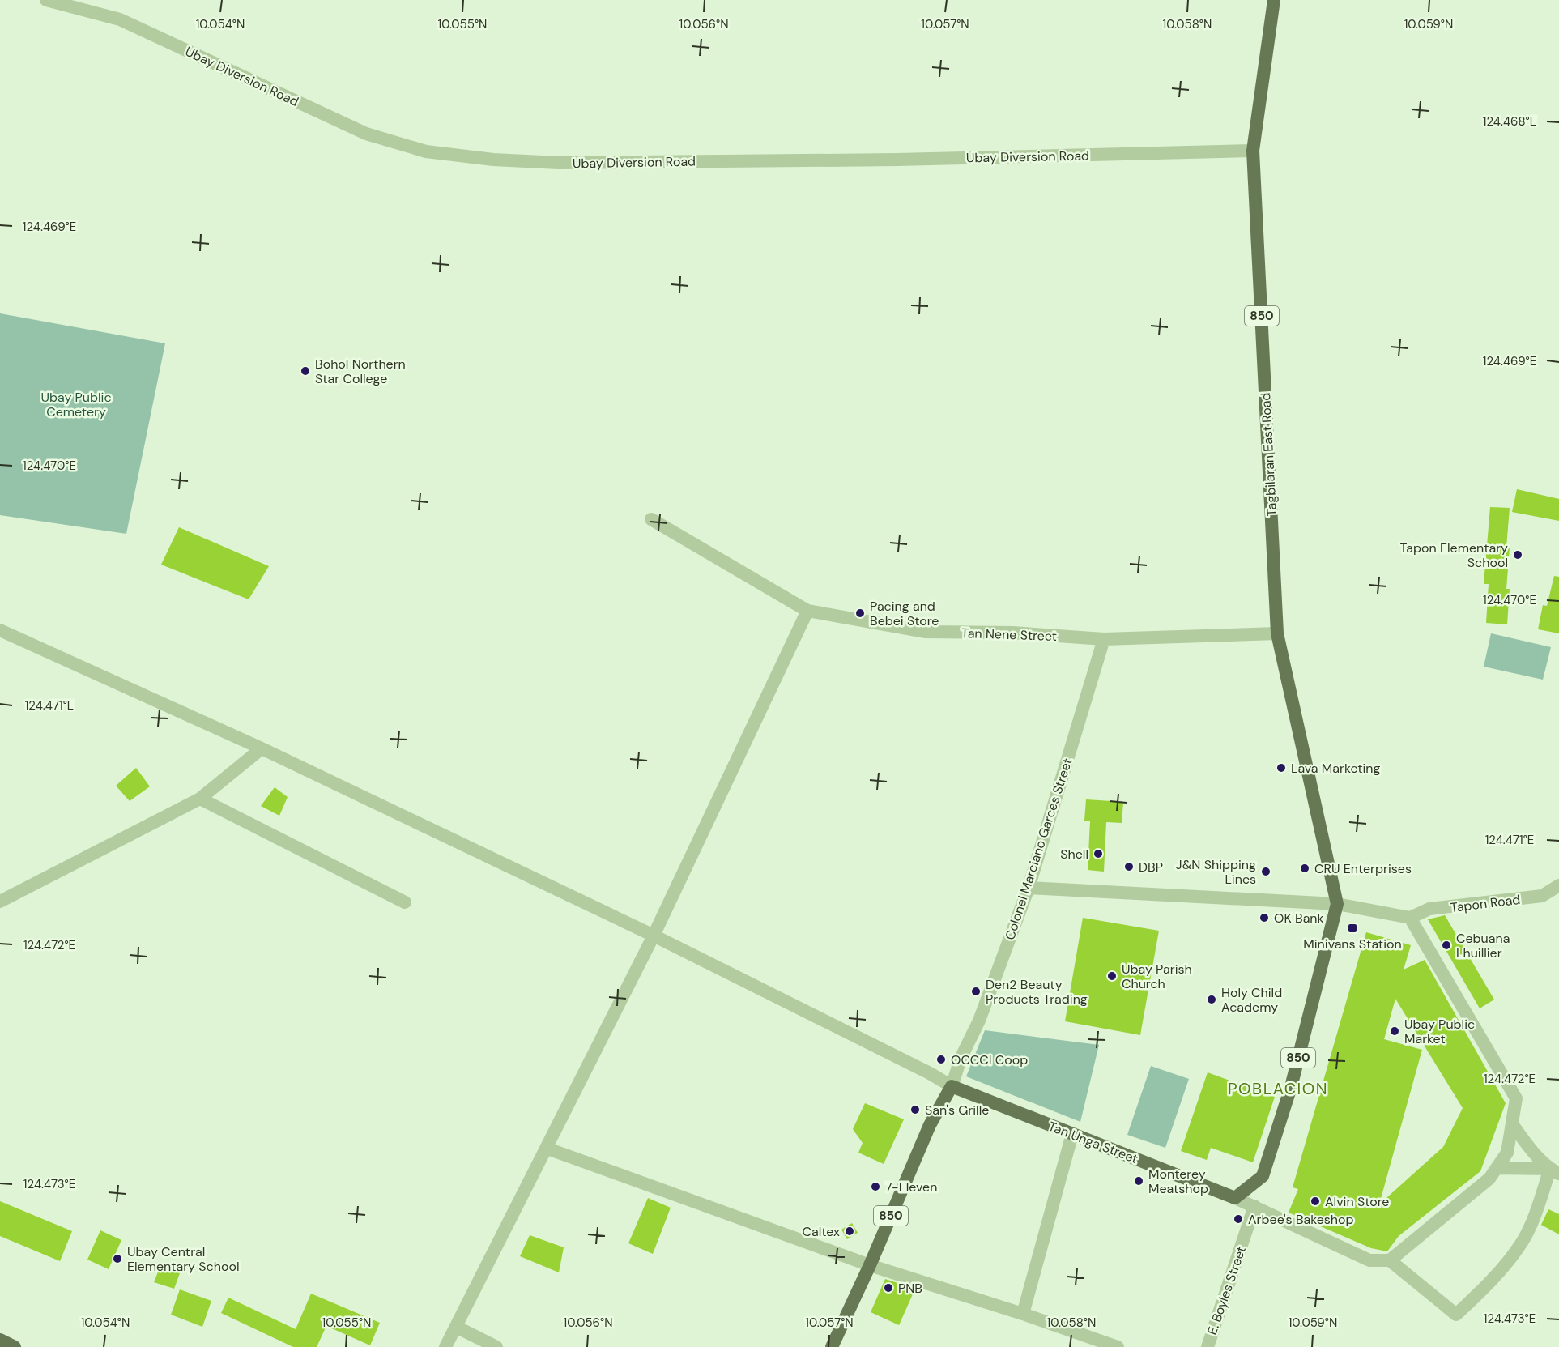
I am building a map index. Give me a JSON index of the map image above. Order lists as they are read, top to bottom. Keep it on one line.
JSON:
{"streets":{"main road":["850","Tagbilaran East Road","Colonel Marciano Garces Street","Tan Unga Street"],"street":["Ubay Diversion Road","Tan Nene Street","Tapon Road","E. Boyles Street"]},"crossings":[["Ubay Diversion Road","Tagbilaran East Road"],["850","Tagbilaran East Road"],["850","Tan Unga Street"],["Tagbilaran East Road","Tan Nene Street"],["Tan Nene Street","Colonel Marciano Garces Street"],["Colonel Marciano Garces Street","Tan Unga Street"]],"districts":["POBLACION"],"parks":["Ubay Public Cemetery"],"places":{"other":["Bohol Northern Star College","Tapon Elementary School","Pacing and Bebei Store","Lava Marketing","Shell","DBP","CRU Enterprises","J&N Shipping Lines","OK Bank","Cebuana Lhuillier","Ubay Parish Church","Den2 Beauty Products Trading","Holy Child Academy","Ubay Public Market","OCCCI Coop","San's Grille","Monterey Meatshop","7-Eleven","Alvin Store","Arbee's Bakeshop","Caltex","Ubay Central Elementary School","PNB"],"transit":["Minivans Station"]},"coordinates":["10.054°N","10.055°N","10.056°N","10.057°N","10.058°N","10.059°N","124.468°E","124.469°E","124.470°E","124.471°E","124.472°E","124.473°E"]}
